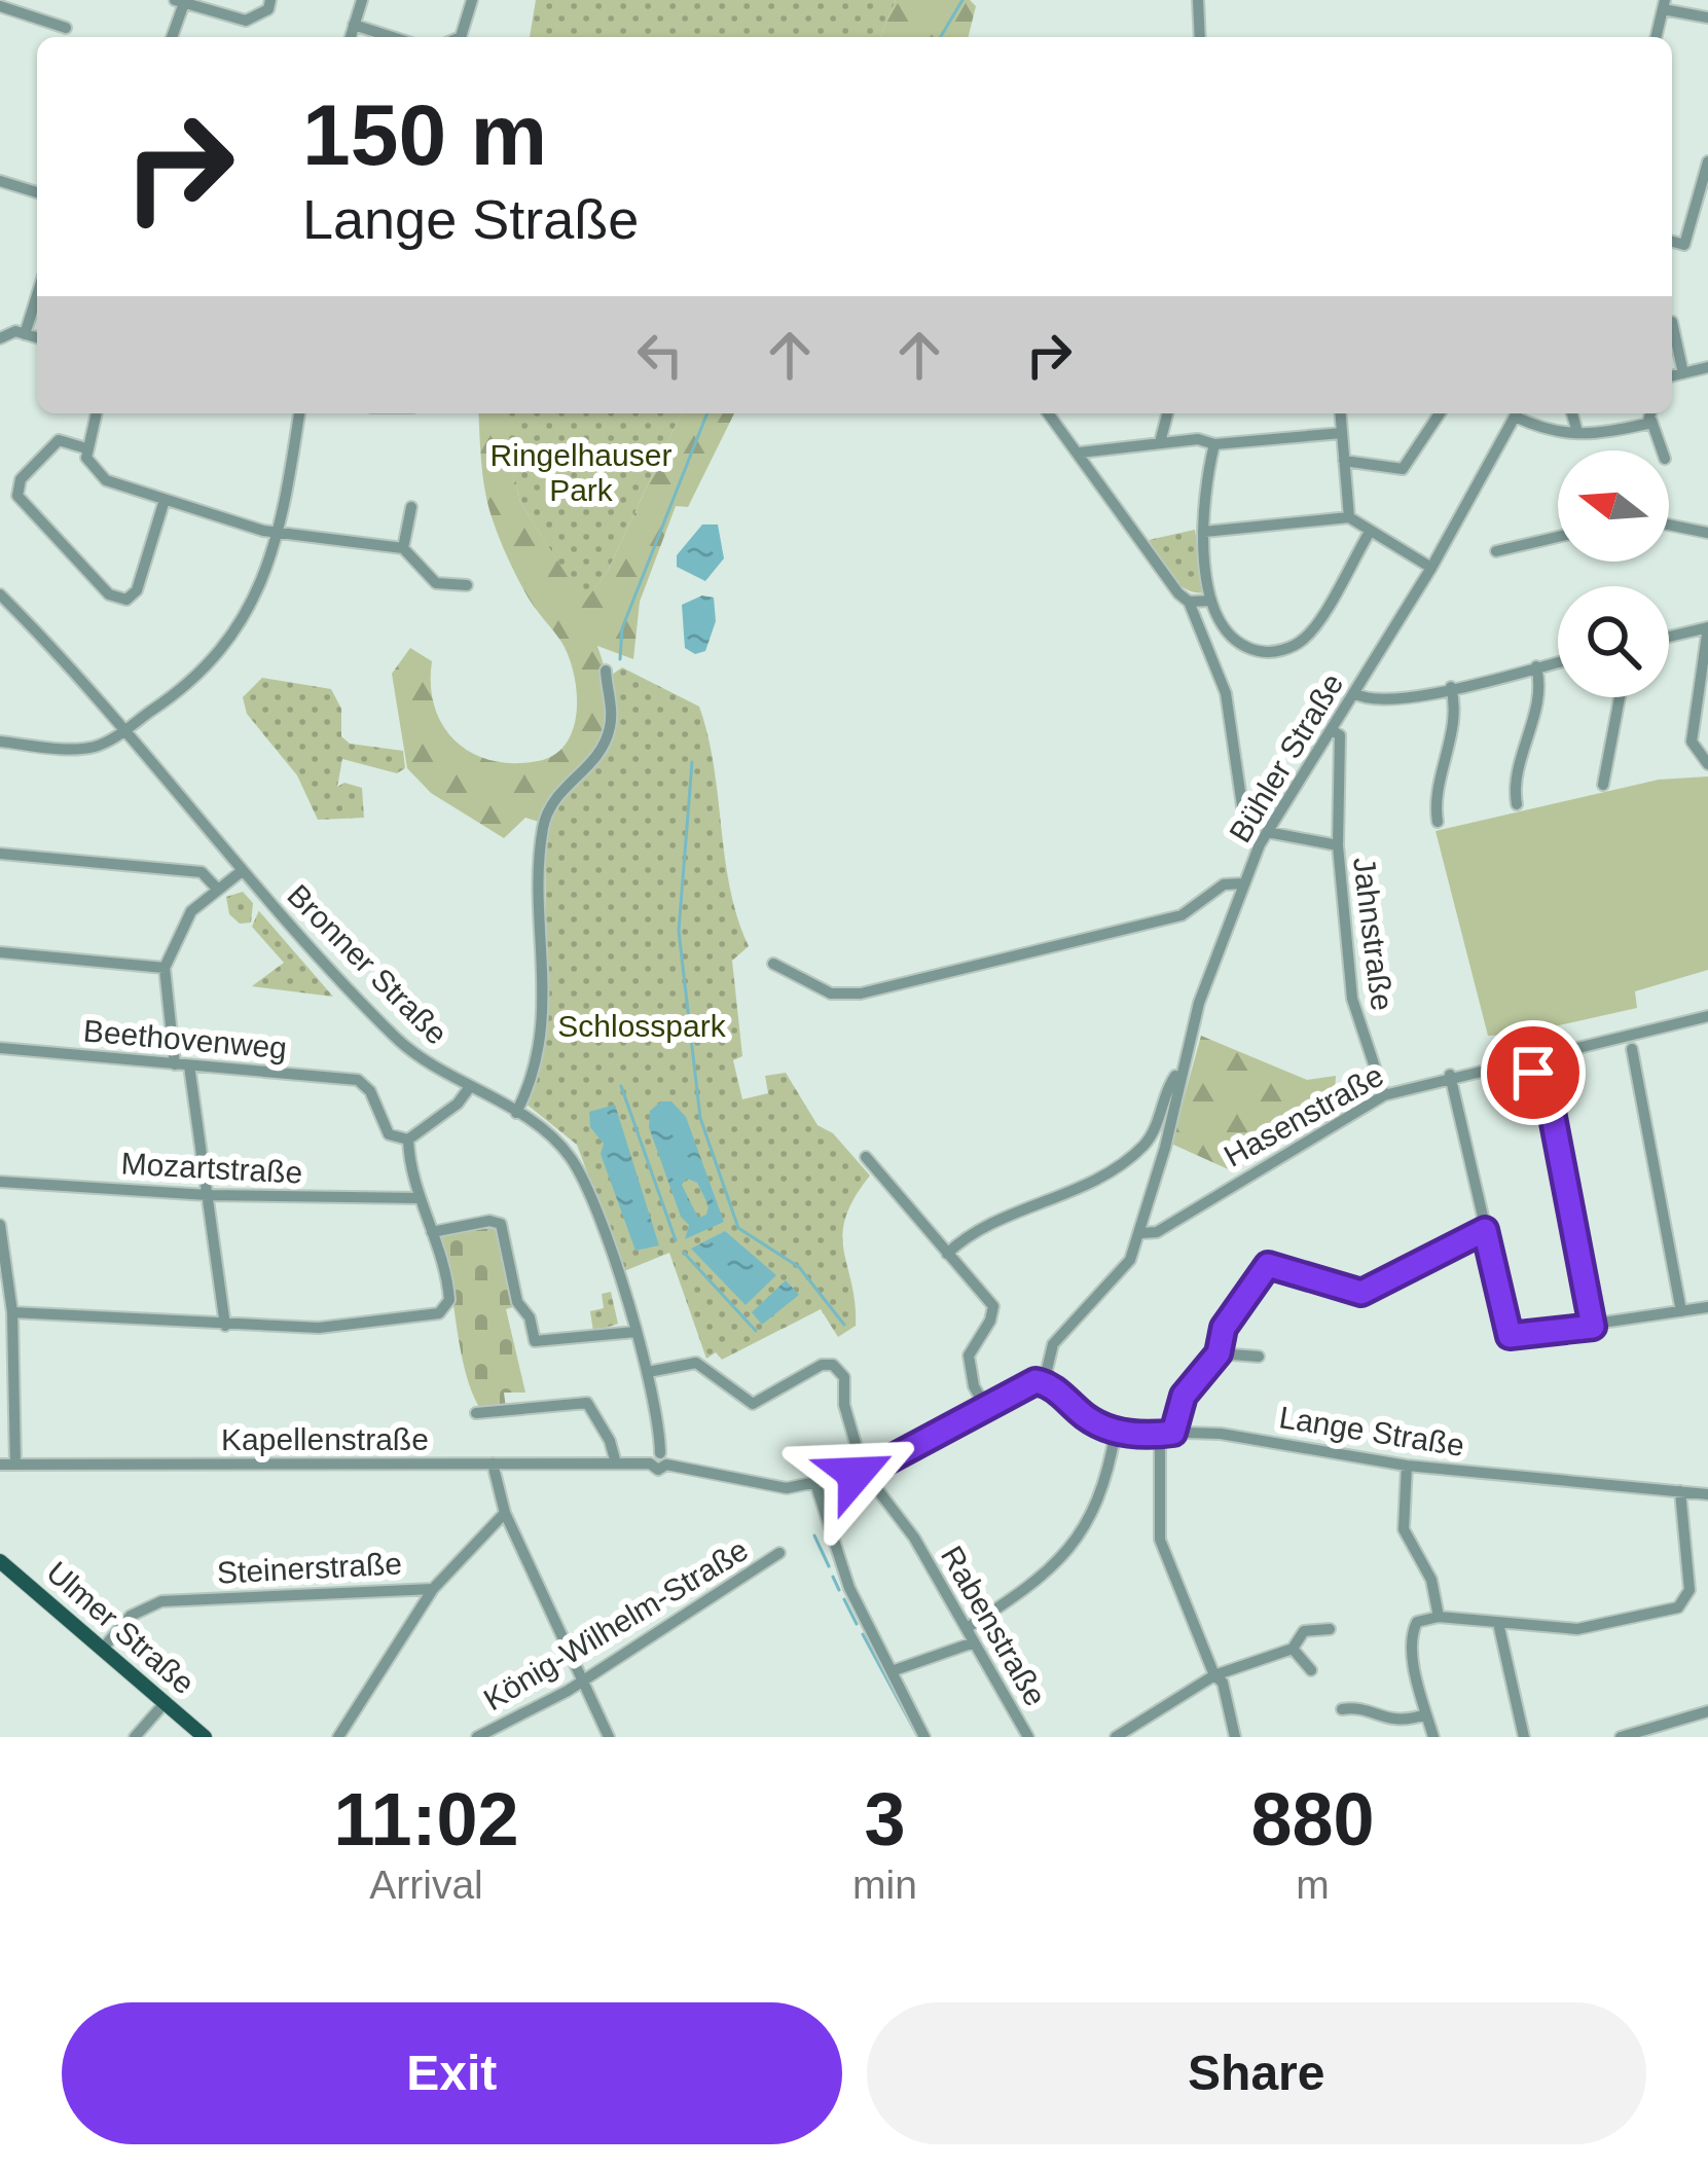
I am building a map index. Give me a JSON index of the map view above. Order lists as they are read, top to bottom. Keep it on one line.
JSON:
{"streets":{"main road":["Ulmer Straße"],"street":["Bühler Straße","Jahnstraße","Bronner Straße","Beethovenweg","Hasenstraße","Mozartstraße","Lange Straße","Kapellenstraße","Steinerstraße","König-Wilhelm-Straße","Rabenstraße"]},"crossings":[["Bühler Straße","Jahnstraße"],["Bühler Straße","Hasenstraße"],["Jahnstraße","Hasenstraße"],["Bronner Straße","Kapellenstraße"],["Steinerstraße","Ulmer Straße"]],"parks":["Ringelhauser Park","Schlosspark"],"north":"left","page":{"turn":["150 m","Lange Straße"],"eta":["11:02","Arrival","3","min","880","m"],"buttons":["Exit","Share"]}}
